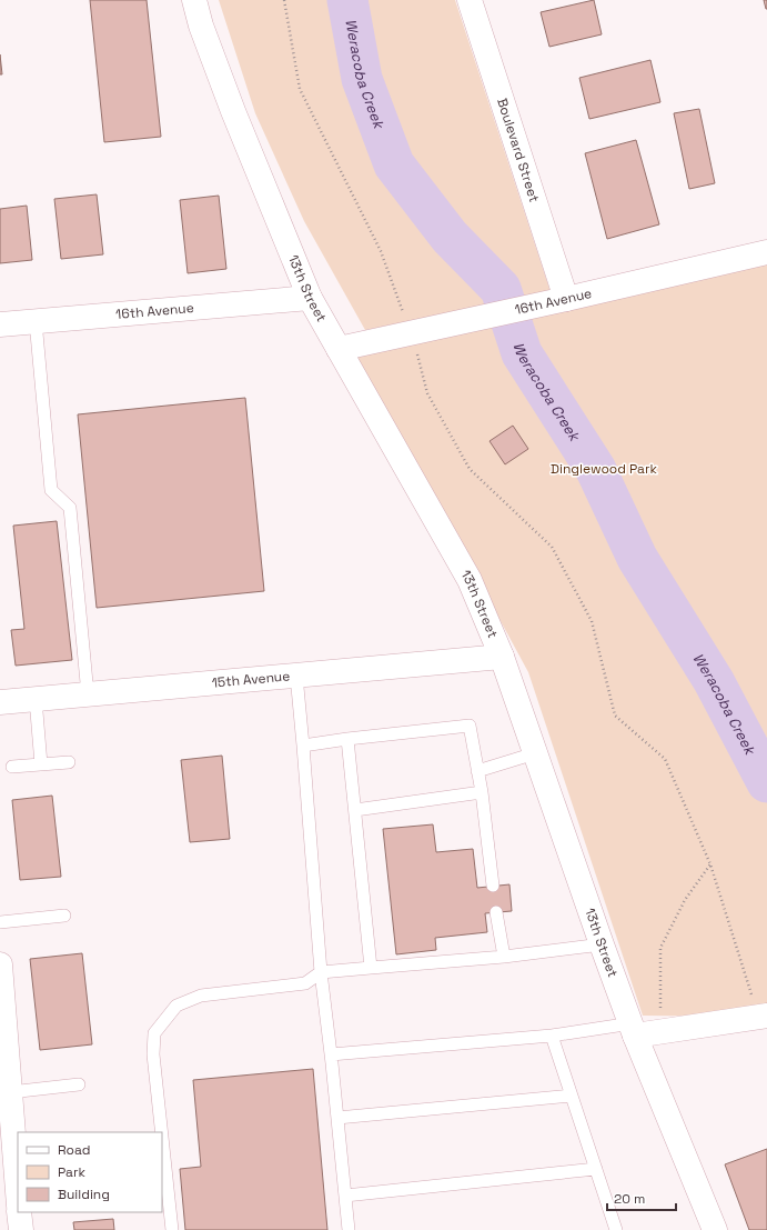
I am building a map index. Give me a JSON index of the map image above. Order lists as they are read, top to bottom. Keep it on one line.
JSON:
{"streets":{"street":["Boulevard Street","13th Street","16th Avenue","15th Avenue"]},"crossings":[["Boulevard Street","16th Avenue"],["13th Street","16th Avenue"],["13th Street","15th Avenue"]],"water":["Weracoba Creek"],"parks":["Dinglewood Park"],"legend":["Road","Park","Building"],"scale_bar":"20 m"}
